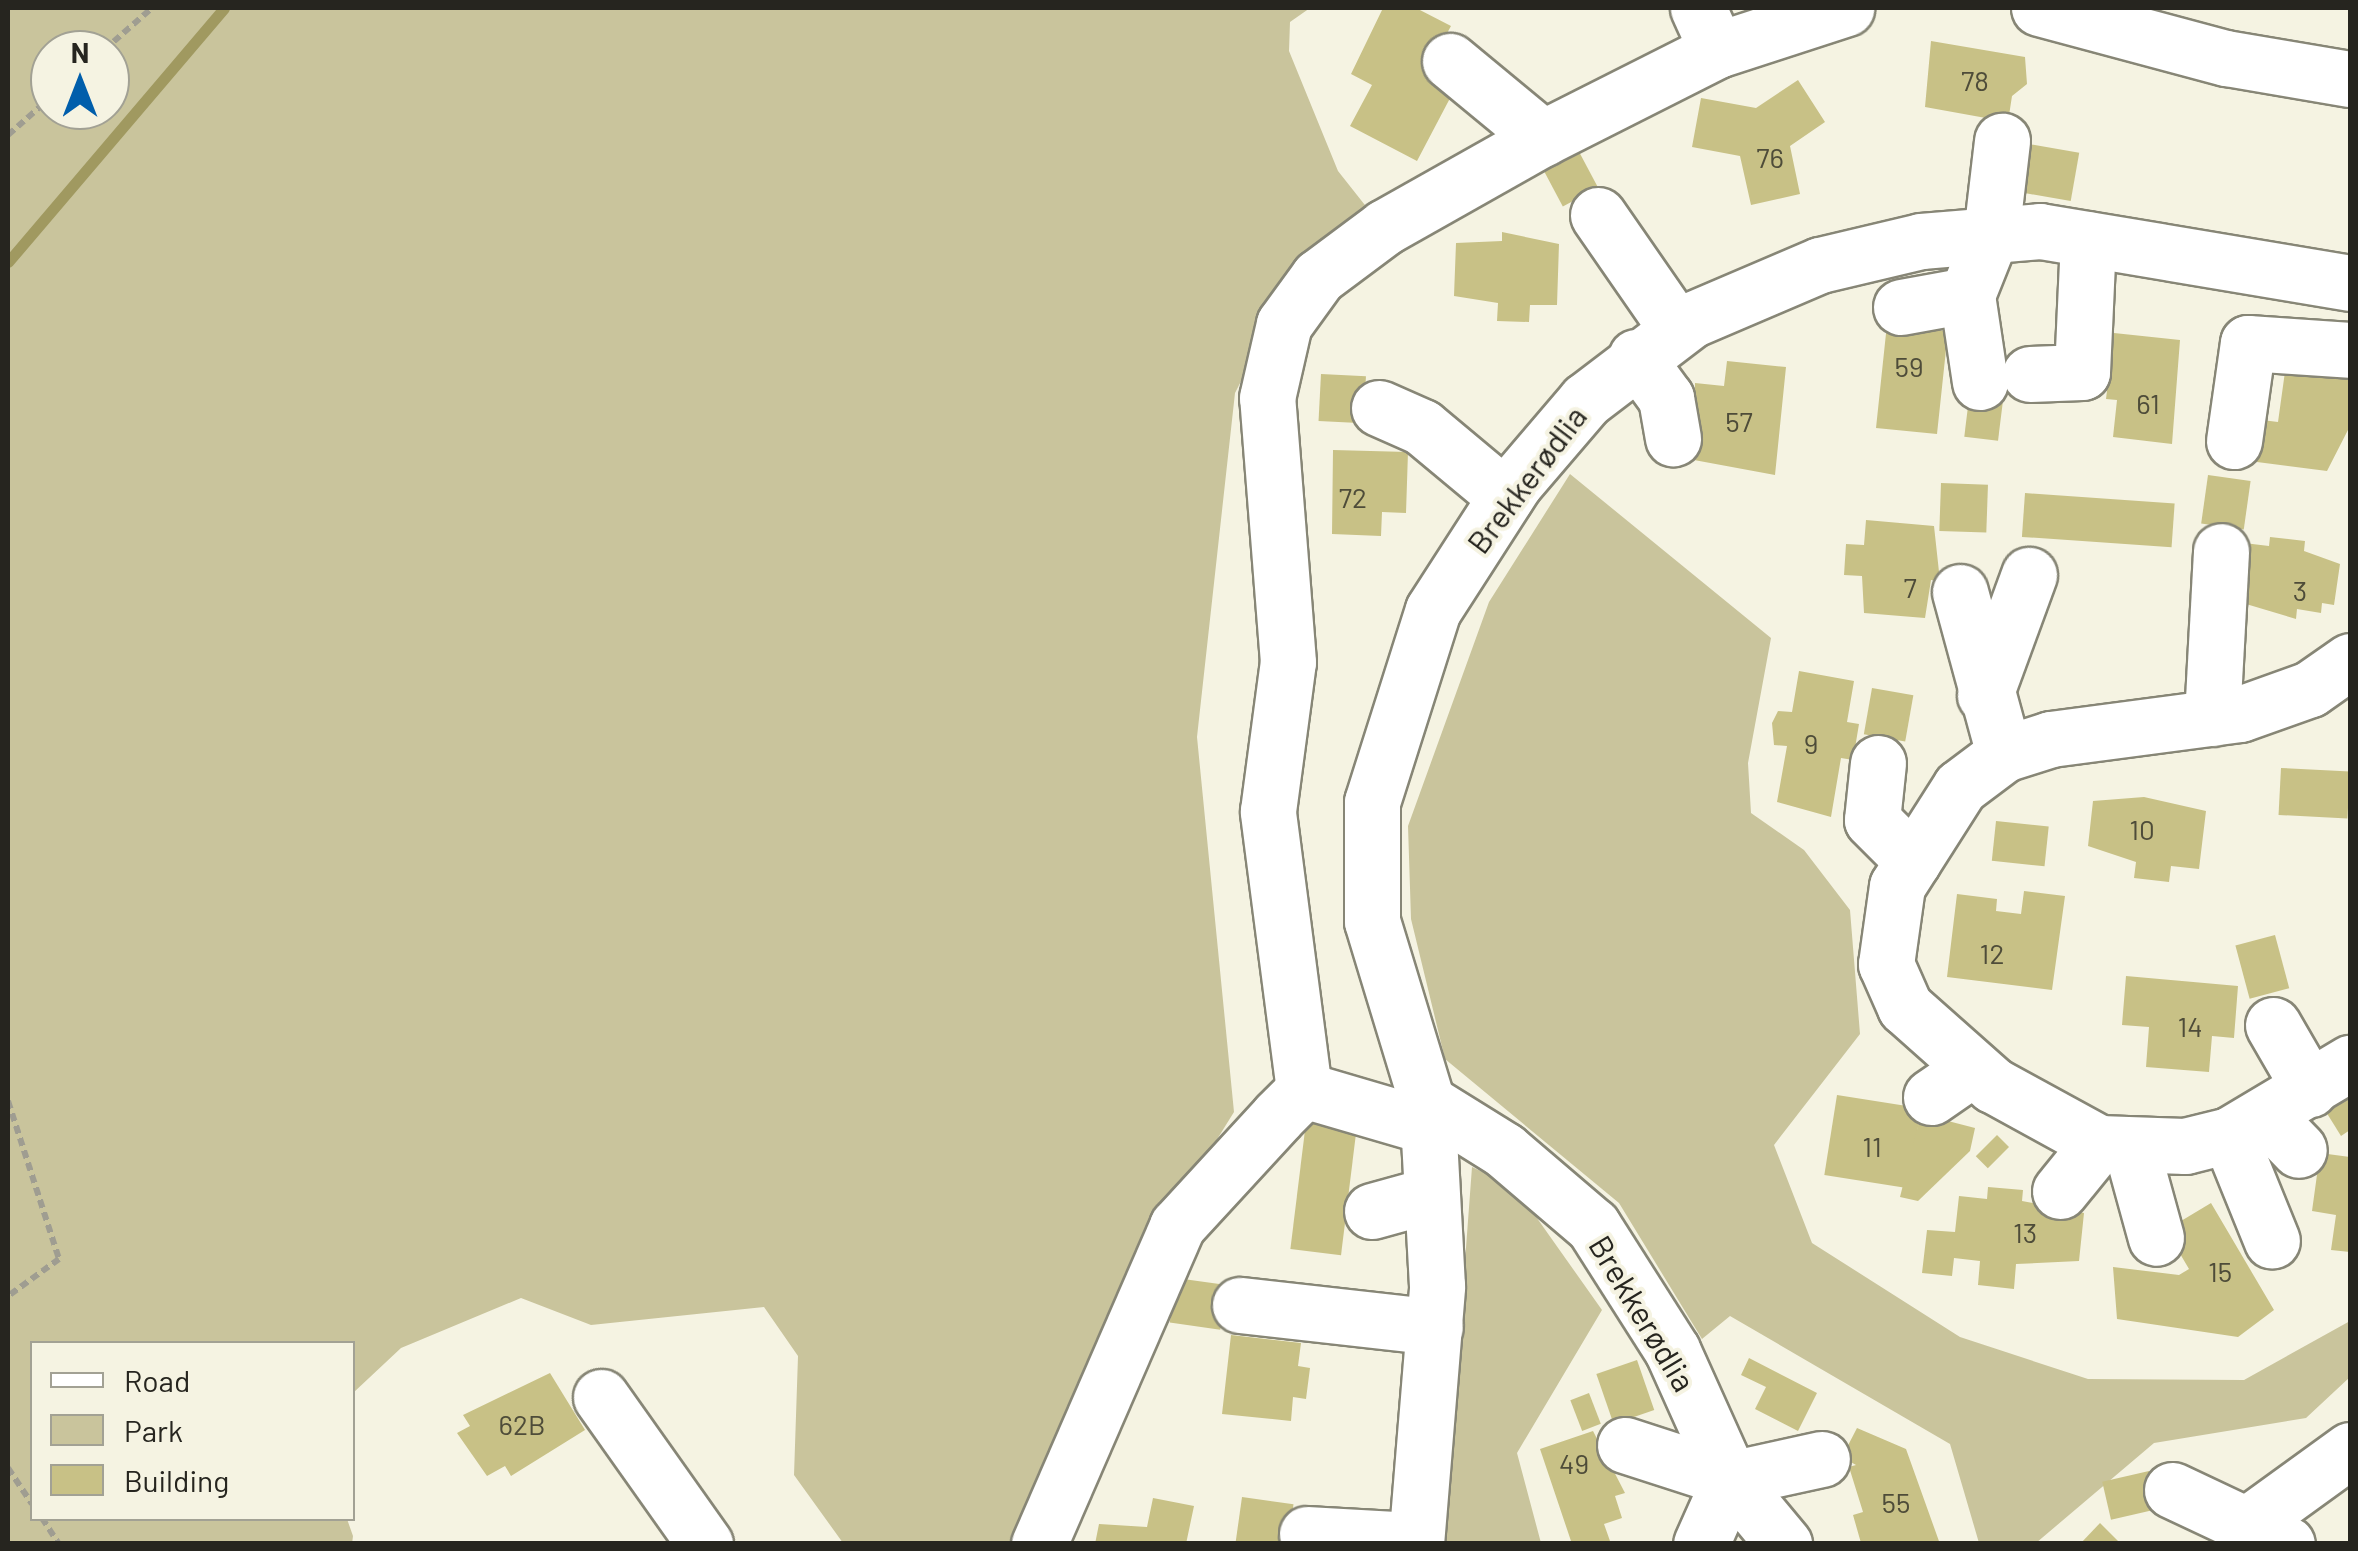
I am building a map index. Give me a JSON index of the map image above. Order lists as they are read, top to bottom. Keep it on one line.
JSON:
{"streets":{"street":["Brekkerødlia"]},"house_numbers":["78","76","59","61","57","72","7","3","9","10","12","14","11","13","15","62B","49","55"],"legend":["Road","Park","Building"],"north":"top"}
